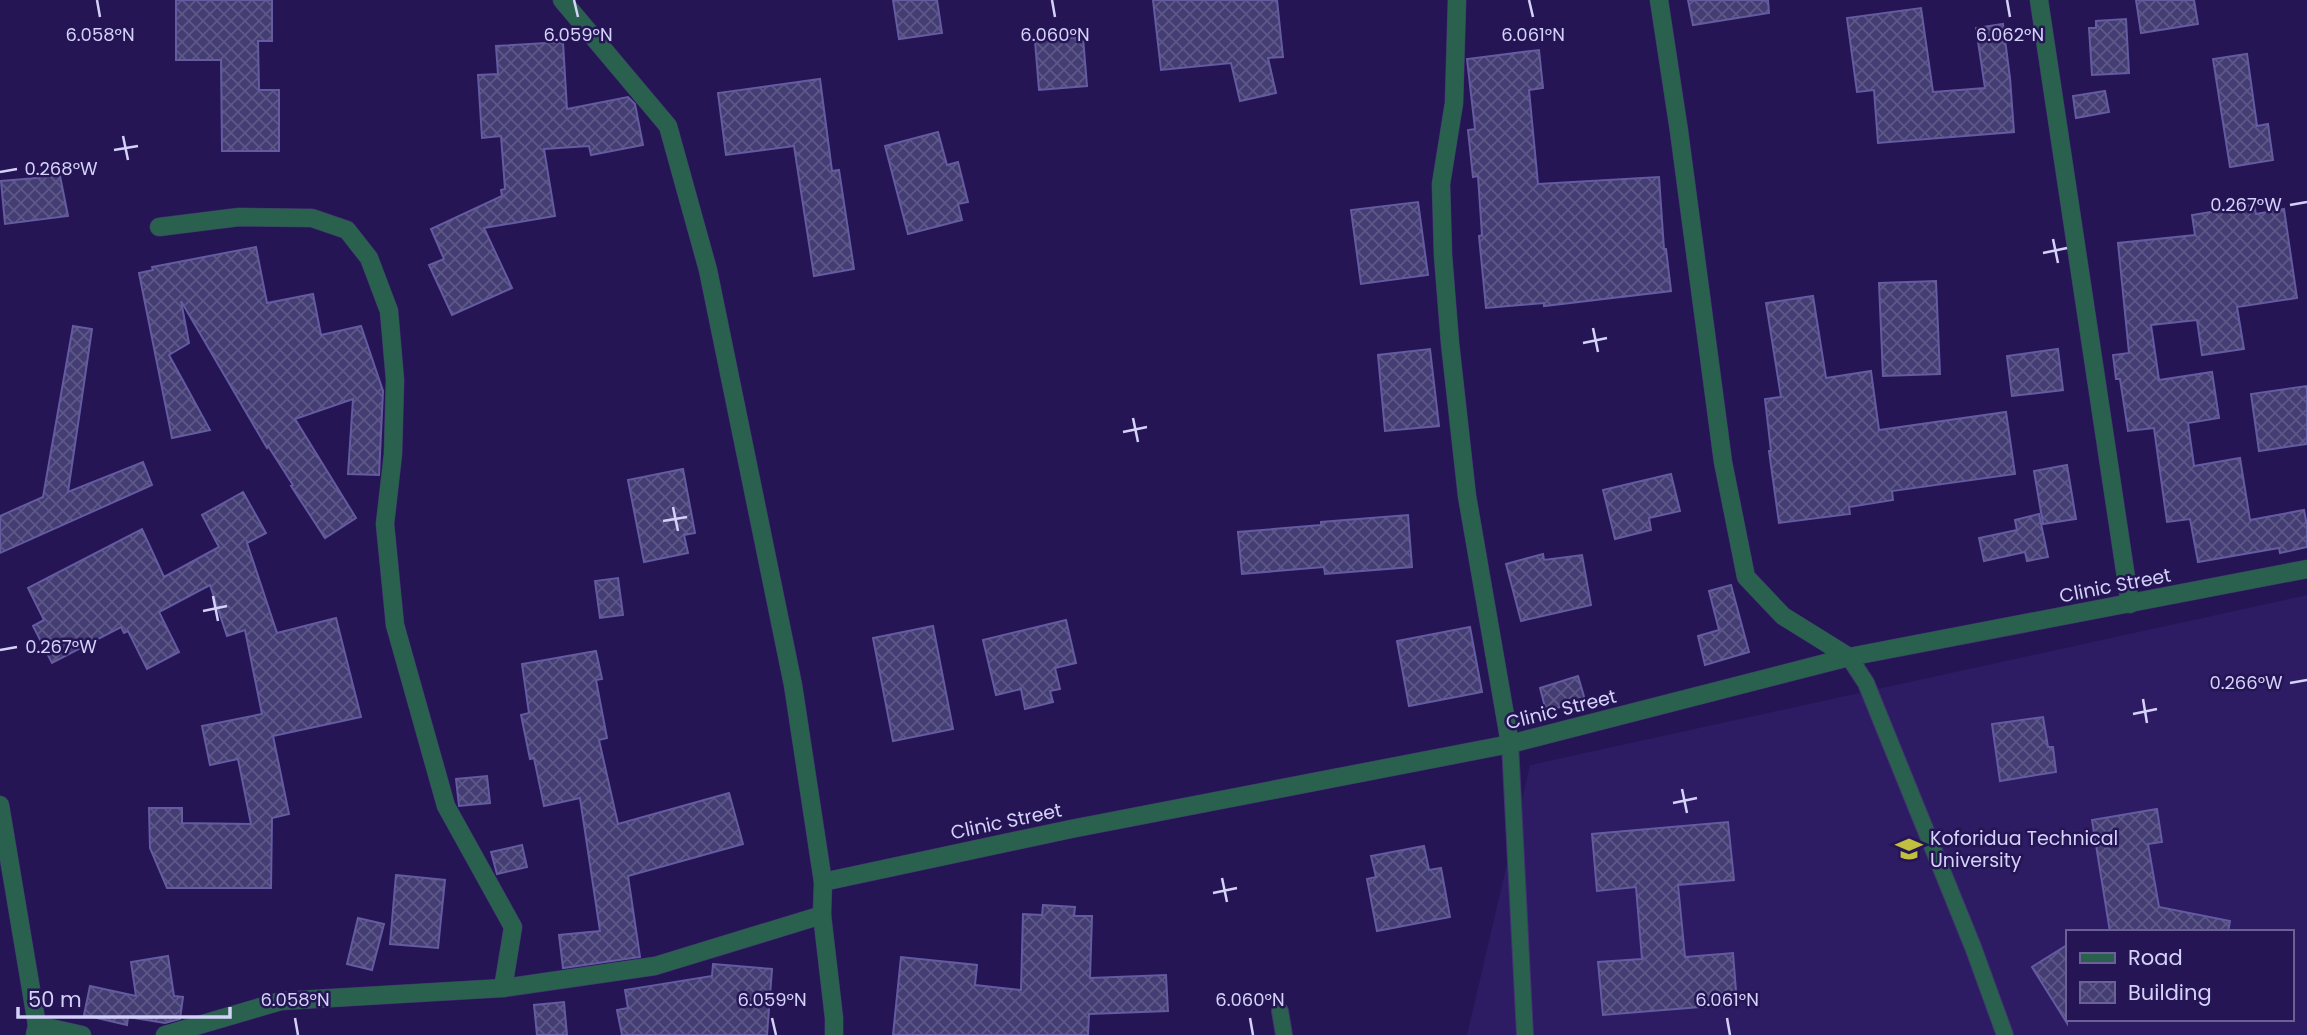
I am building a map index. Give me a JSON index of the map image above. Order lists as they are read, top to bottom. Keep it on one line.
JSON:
{"streets":{"street":["Clinic Street"]},"places":{"school or university":["Koforidua Technical University"]},"legend":["Road","Building"],"scale_bar":"50 m","coordinates":["6.058°N","6.059°N","6.060°N","6.061°N","6.062°N","0.268°W","0.267°W","0.266°W"]}
